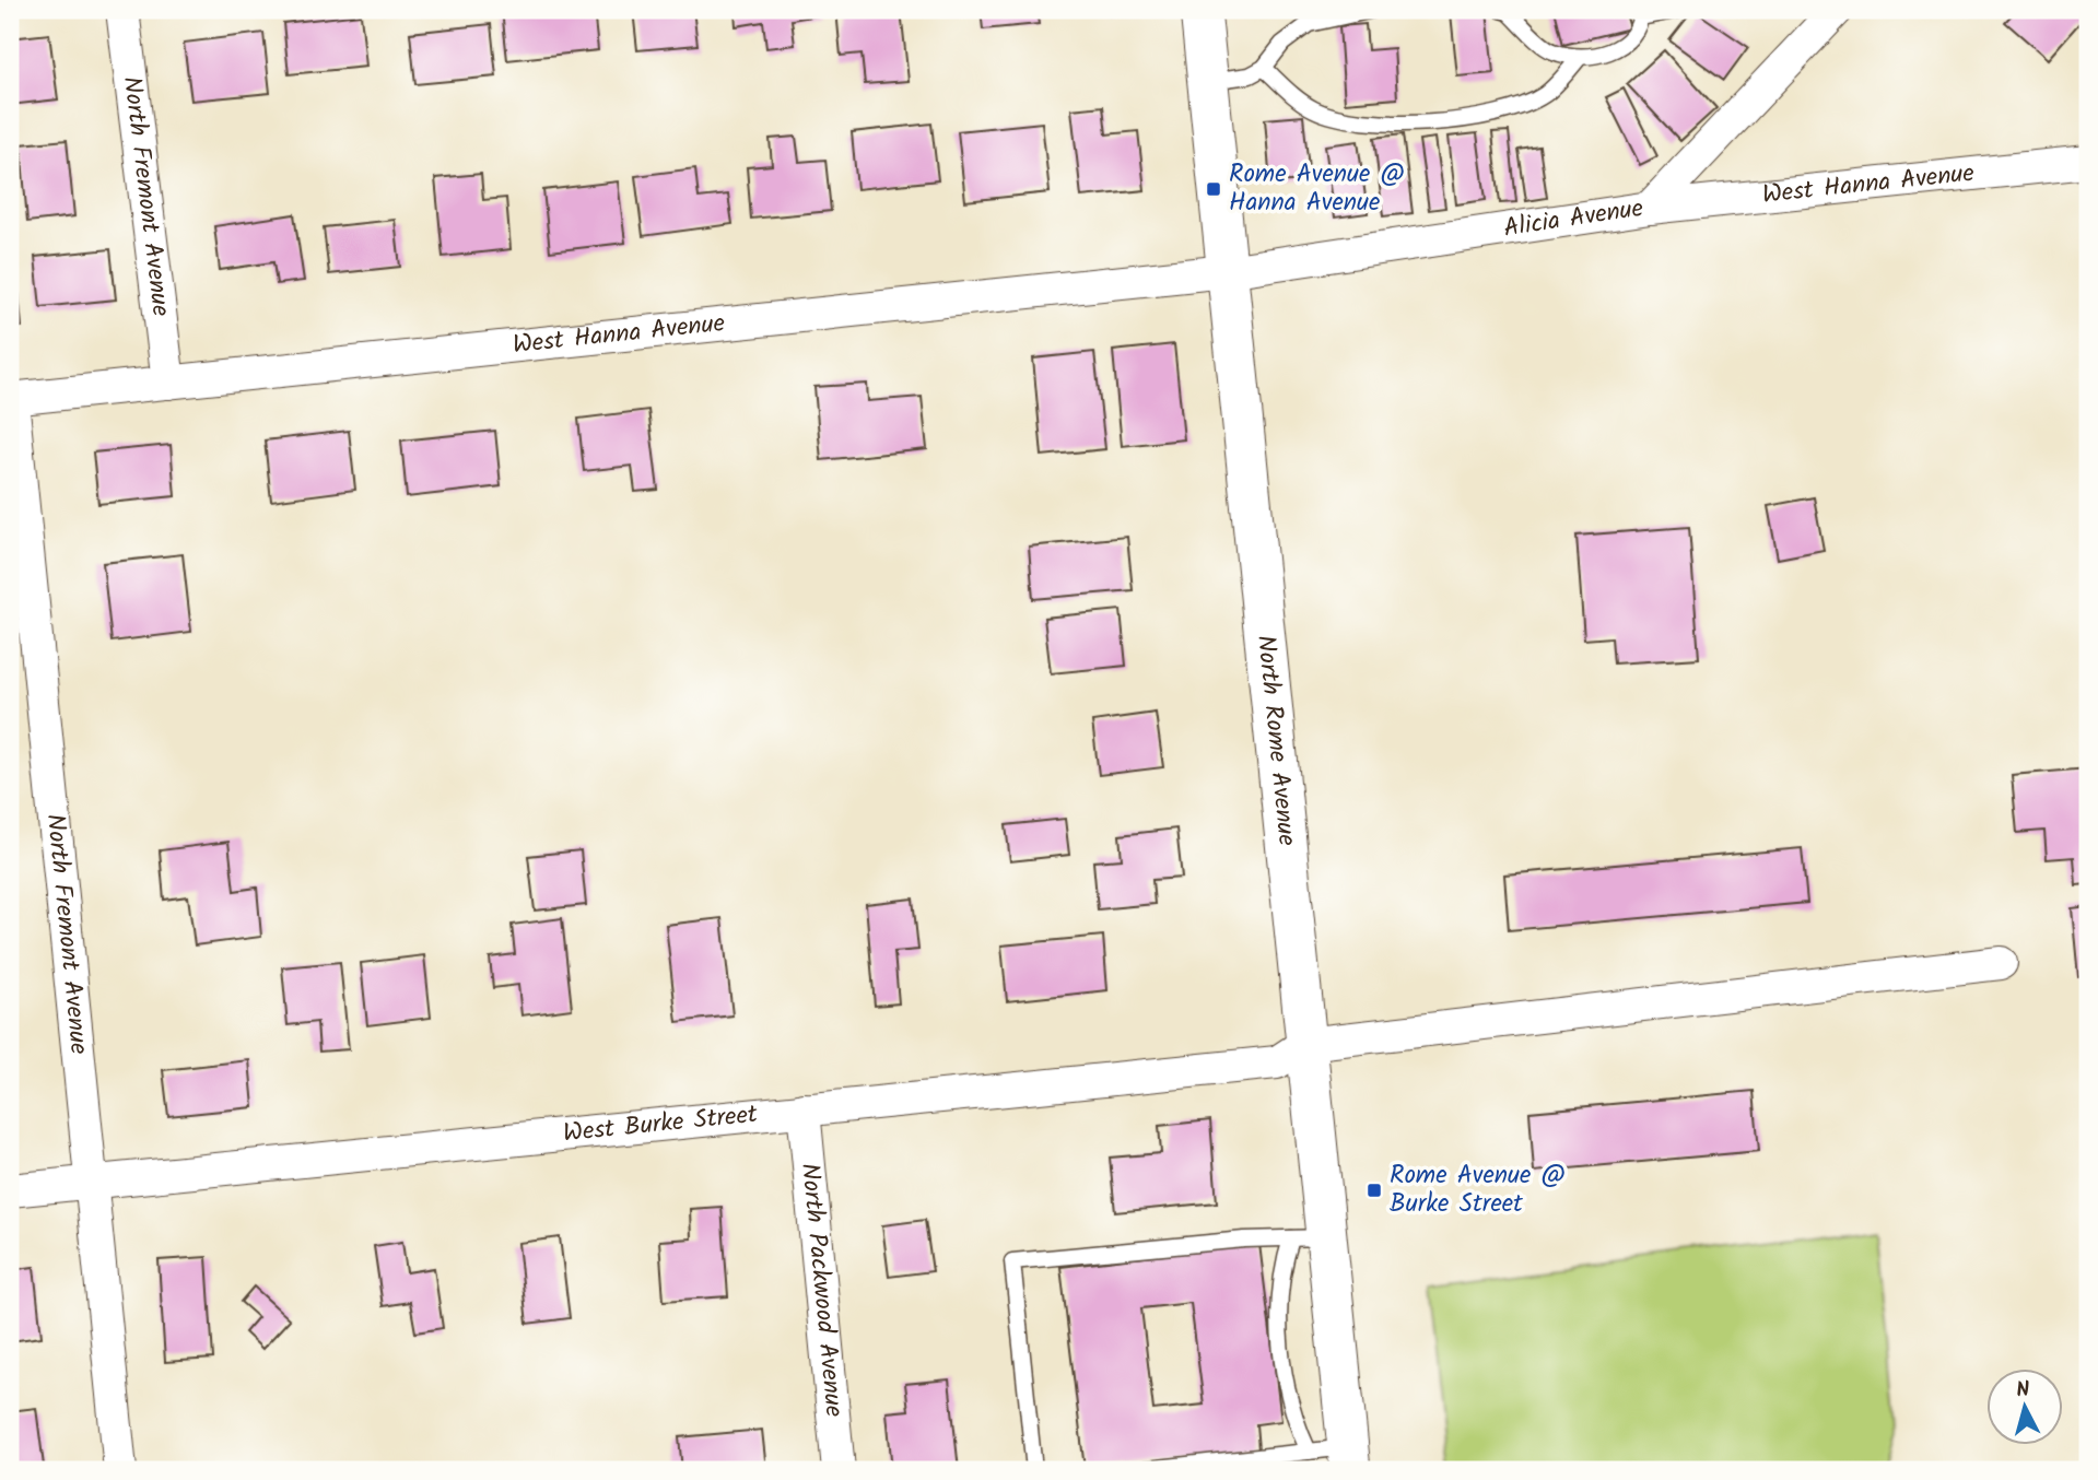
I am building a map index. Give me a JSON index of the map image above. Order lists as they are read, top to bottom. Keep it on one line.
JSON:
{"streets":{"street":["West Hanna Avenue","North Fremont Avenue","Alicia Avenue","North Rome Avenue","West Burke Street","North Packwood Avenue"]},"crossings":[["West Hanna Avenue","North Fremont Avenue"],["West Hanna Avenue","Alicia Avenue"],["West Hanna Avenue","North Rome Avenue"],["North Fremont Avenue","West Burke Street"],["Alicia Avenue","North Rome Avenue"],["North Rome Avenue","West Burke Street"],["West Burke Street","North Packwood Avenue"]],"places":{"transit":["Rome Avenue @ Hanna Avenue","Rome Avenue @ Burke Street"]},"north":"top"}
